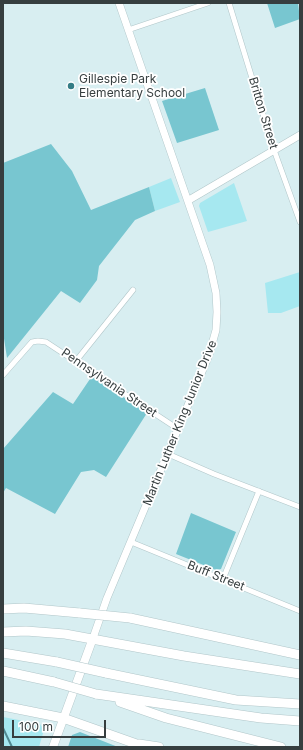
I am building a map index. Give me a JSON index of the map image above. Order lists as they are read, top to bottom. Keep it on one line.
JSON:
{"streets":{"highway":["Martin Luther King Junior Drive"],"street":["Britton Street","Pennsylvania Street","Buff Street"]},"crossings":[["Pennsylvania Street","Martin Luther King Junior Drive"],["Martin Luther King Junior Drive","Buff Street"]],"places":["Gillespie Park Elementary School"],"scale_bar":"100 m"}
